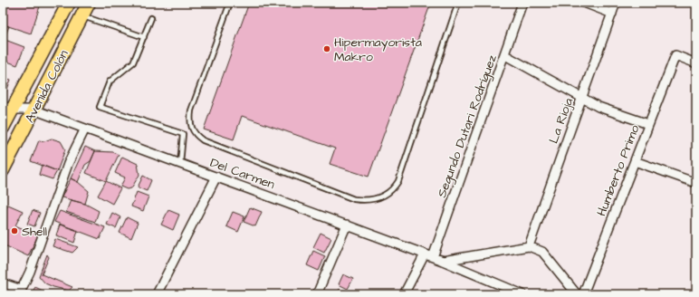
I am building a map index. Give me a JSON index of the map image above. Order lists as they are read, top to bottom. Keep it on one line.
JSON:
{"streets":{"main road":["Avenida Colón"],"street":["La Rioja","Segundo Dutari Rodríguez","Humberto Primo","Del Carmen"]},"crossings":[["Avenida Colón","Del Carmen"],["La Rioja","Del Carmen"],["Segundo Dutari Rodríguez","Del Carmen"]],"places":["Hipermayorista Makro","Shell"]}
